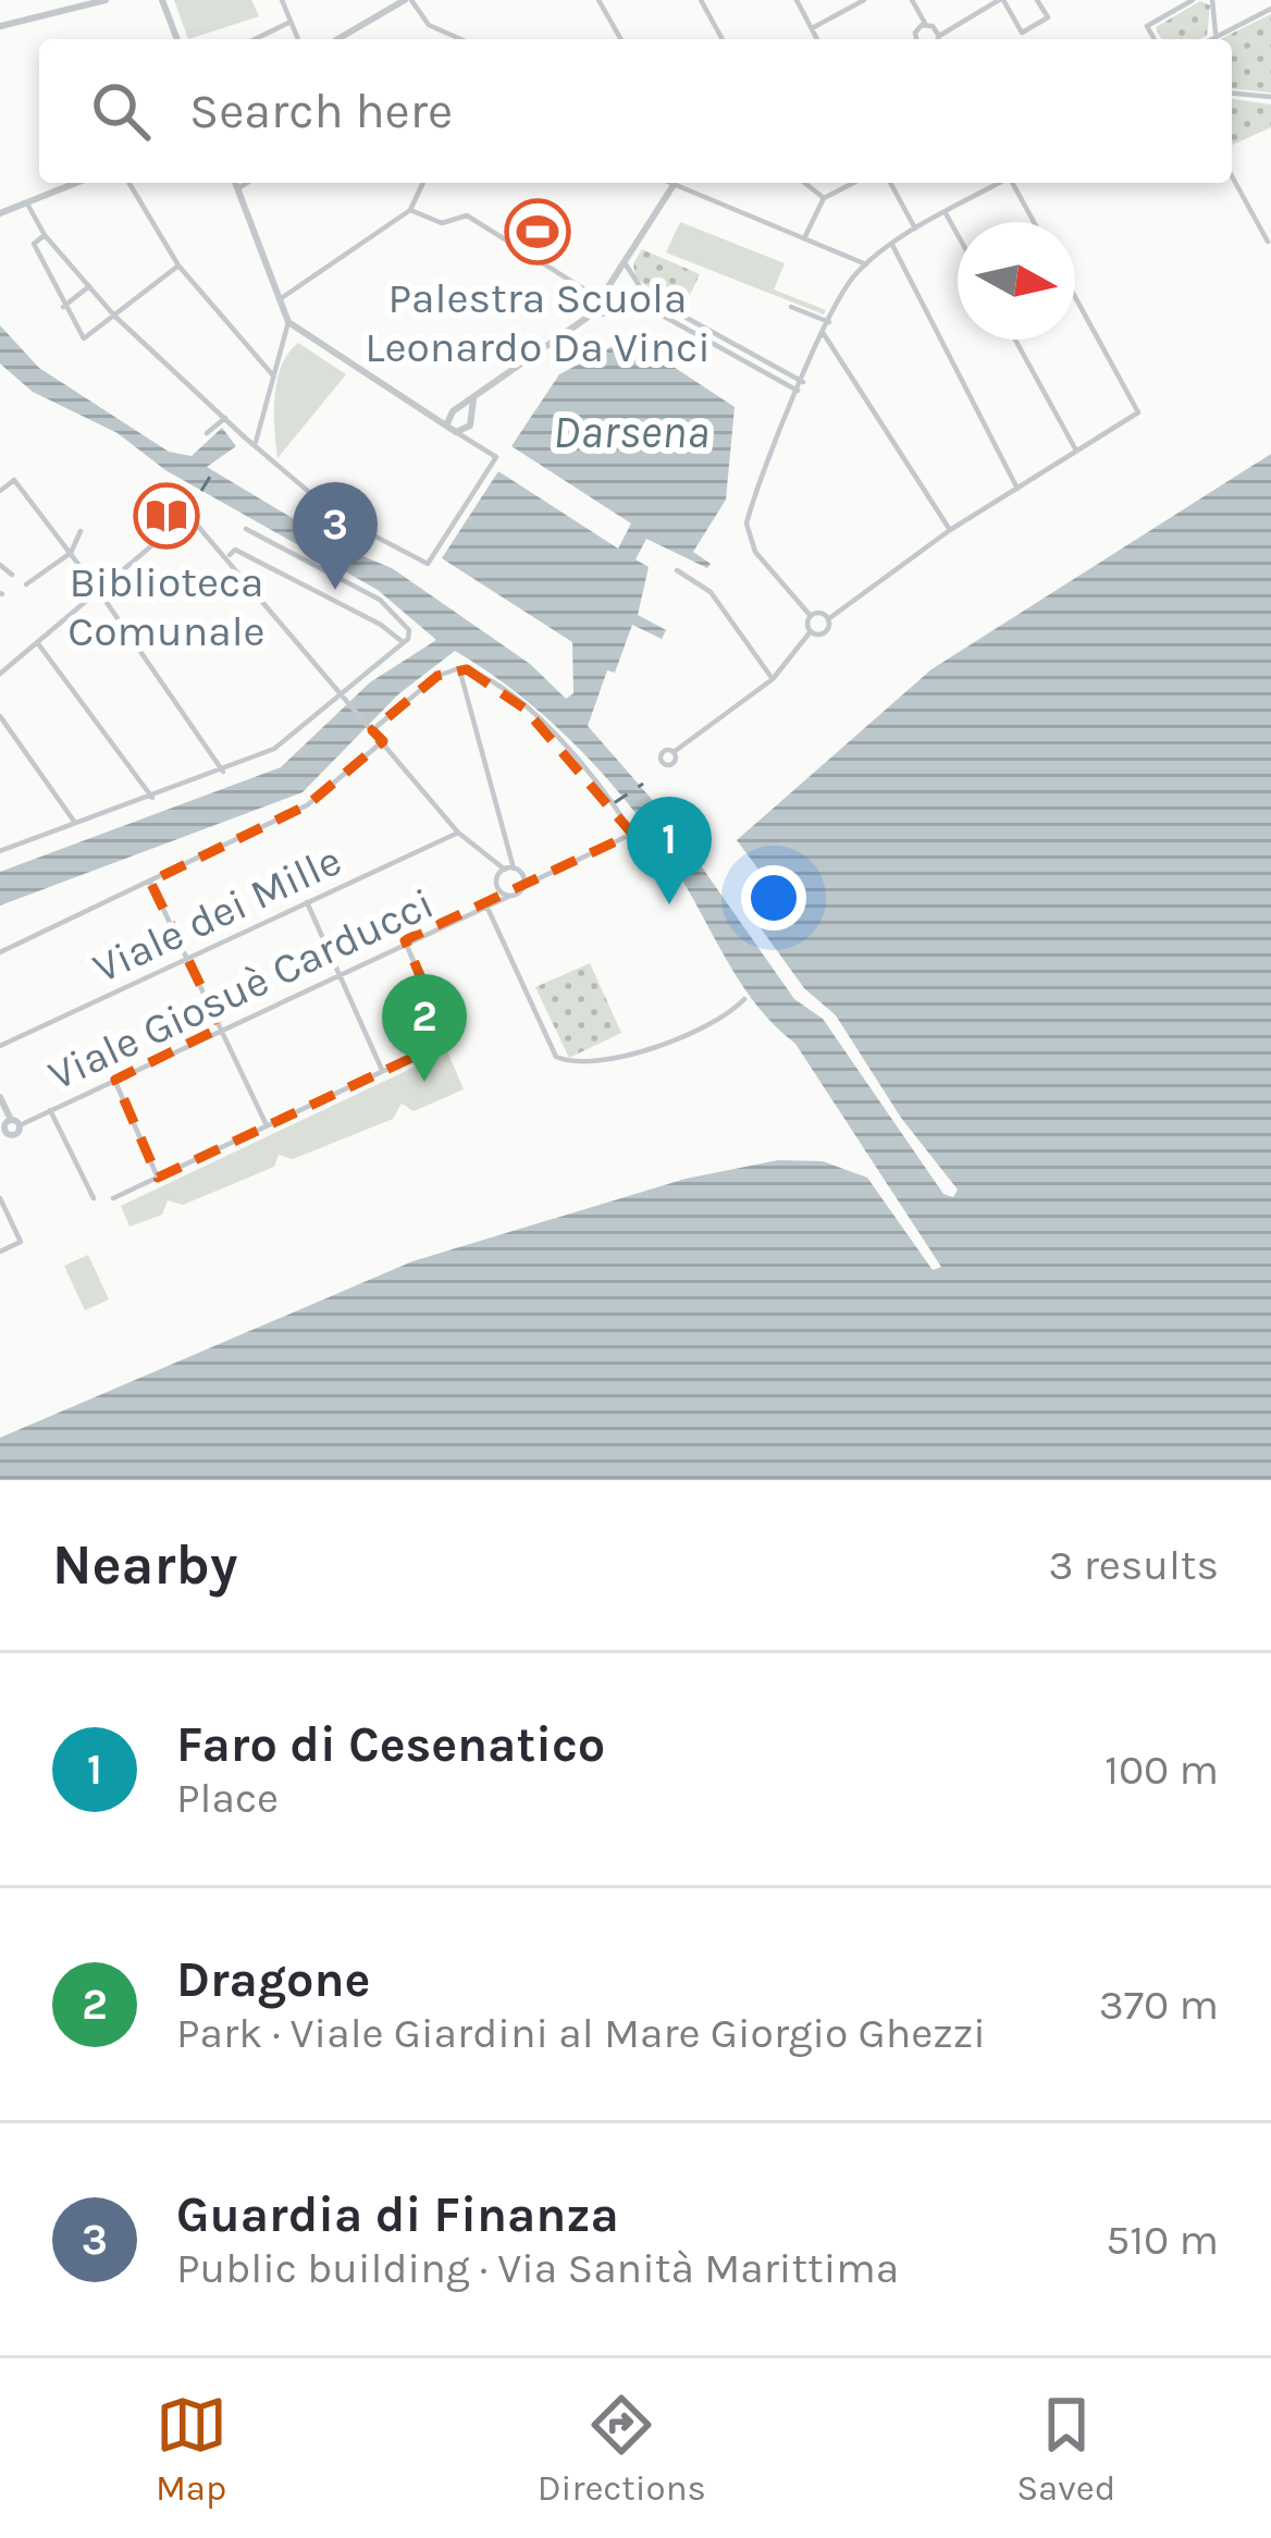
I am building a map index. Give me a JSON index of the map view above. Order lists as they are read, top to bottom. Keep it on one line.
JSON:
{"streets":{"street":["Viale dei Mille","Viale Giosuè Carducci"]},"water":["Darsena"],"places":{"sports":["Palestra Scuola Leonardo Da Vinci"],"library":["Biblioteca Comunale"]},"north":"right","page":{"search":"Search here","pins":["3","1","2"],"heading":["Nearby","3 results"],"list":[{"mark":"1","name":"Faro di Cesenatico","note":"Place","value":"100 m"},{"mark":"2","name":"Dragone","note":"Park · Viale Giardini al Mare Giorgio Ghezzi","value":"370 m"},{"mark":"3","name":"Guardia di Finanza","note":"Public building · Via Sanità Marittima","value":"510 m"}],"nav":["Map","Directions","Saved"]}}
